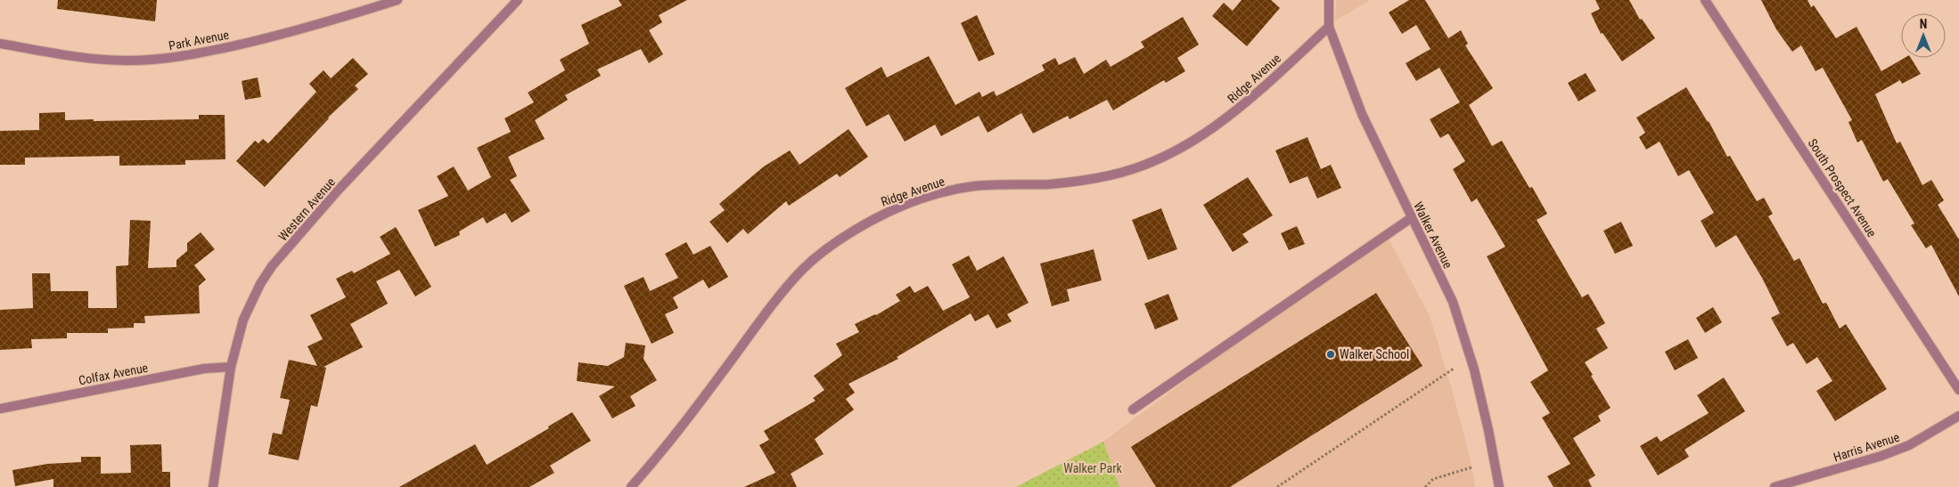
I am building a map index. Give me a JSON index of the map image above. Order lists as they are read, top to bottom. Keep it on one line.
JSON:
{"streets":{"street":["Park Avenue","Ridge Avenue","South Prospect Avenue","Western Avenue","Walker Avenue","Colfax Avenue","Harris Avenue"]},"crossings":[["Ridge Avenue","Walker Avenue"],["Western Avenue","Colfax Avenue"]],"parks":["Walker Park"],"places":["Walker School"],"north":"top"}
